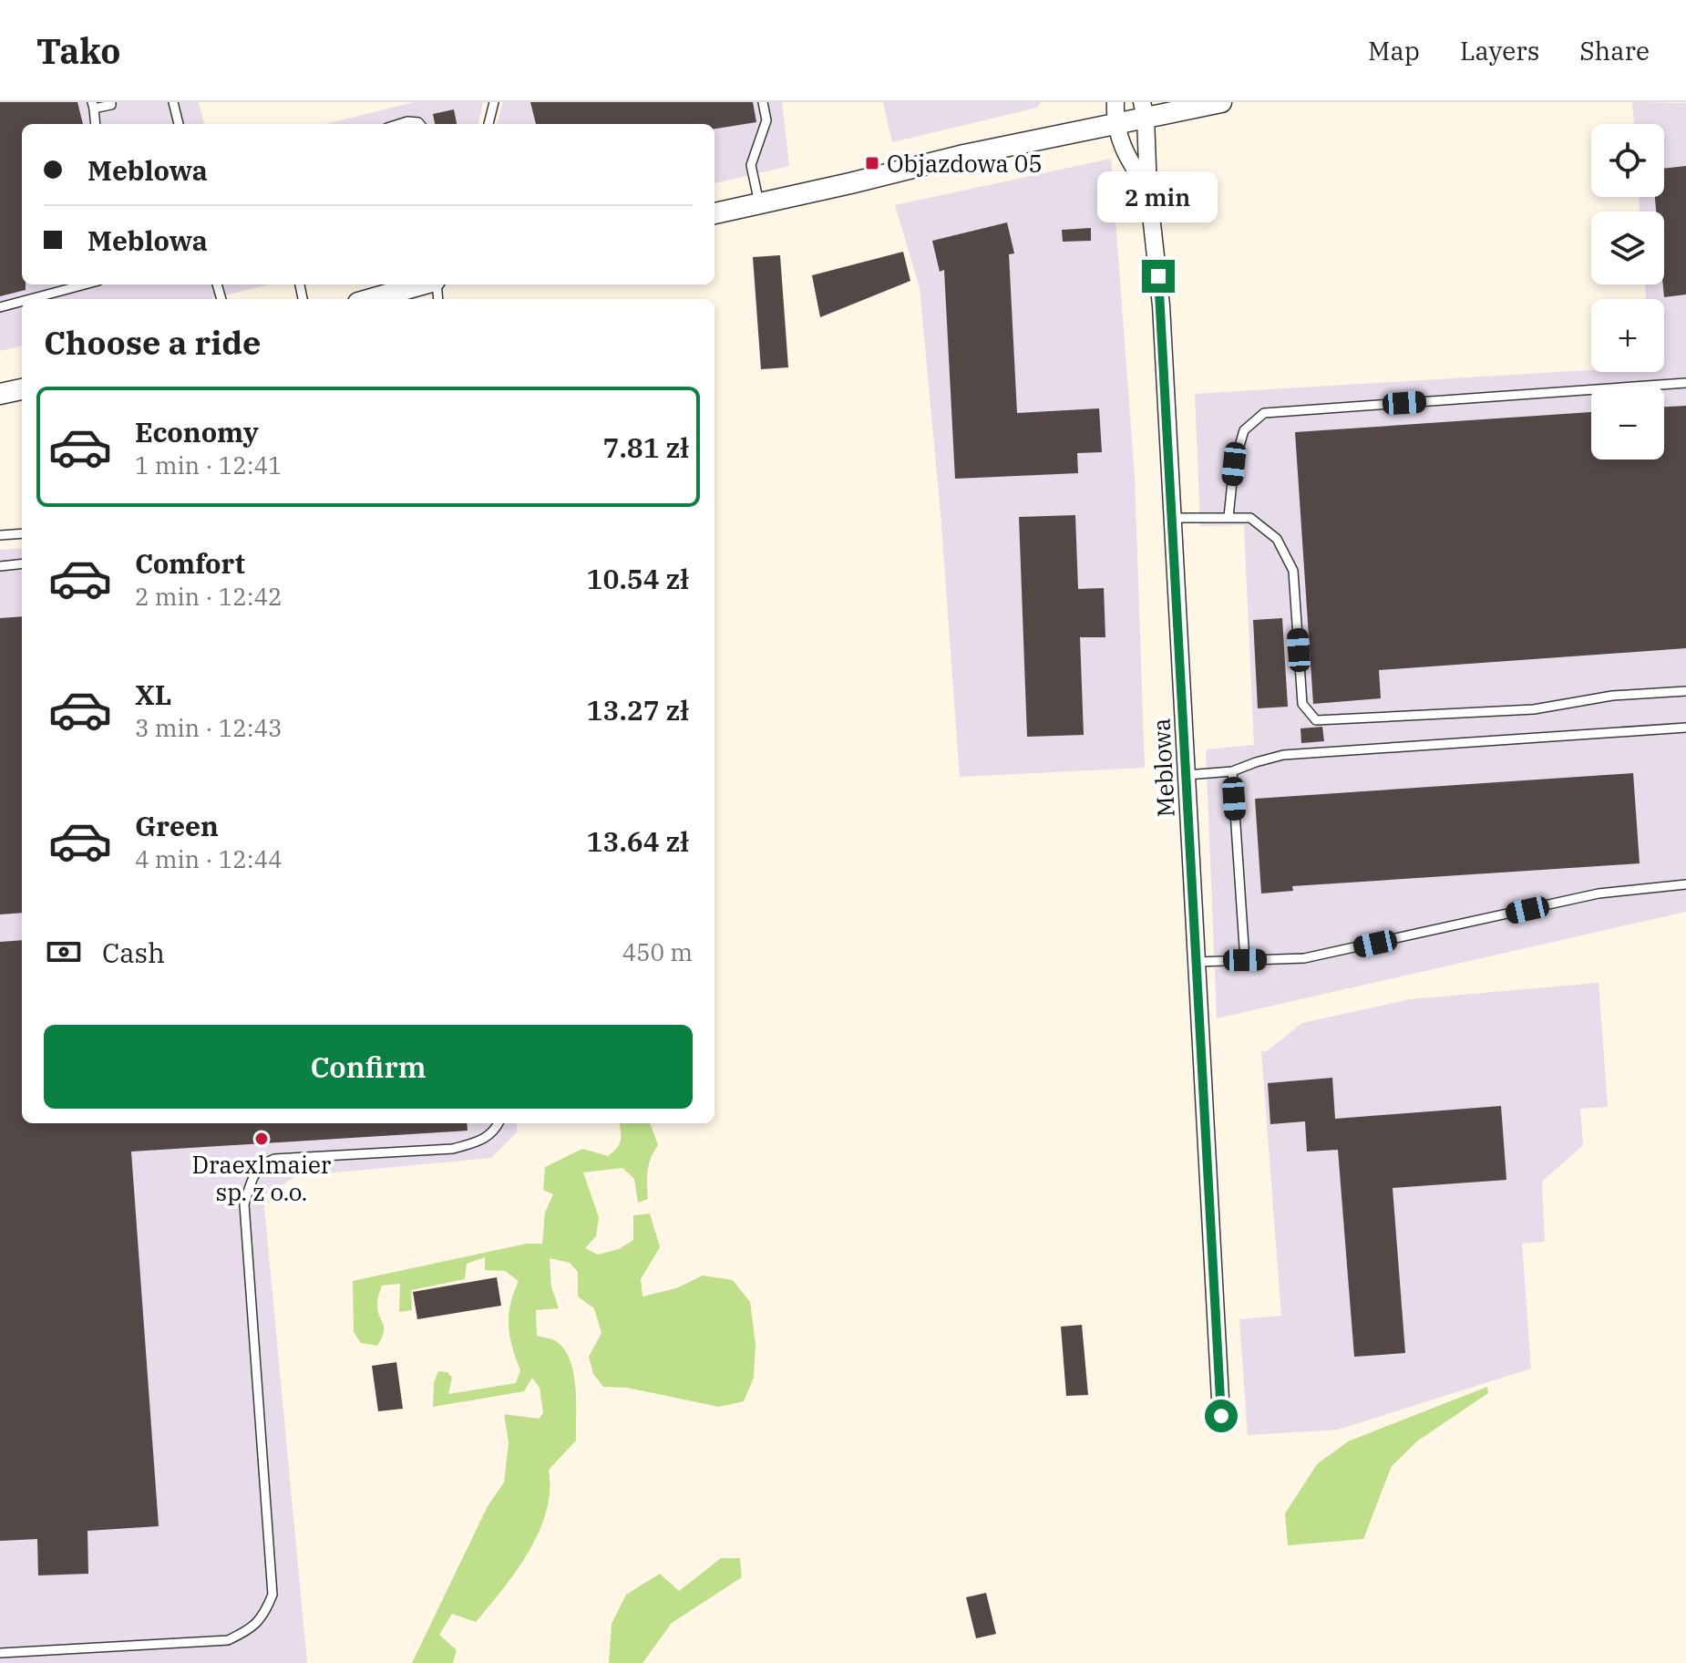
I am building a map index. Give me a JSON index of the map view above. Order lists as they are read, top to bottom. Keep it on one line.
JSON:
{"streets":{"street":["Meblowa"]},"places":{"transit":["Objazdowa 05"],"other":["Draexlmaier sp. z o.o."]},"page":{"header":"Tako","nav":["Map","Layers","Share"],"map_buttons":["+","−"],"banner":["Meblowa","Meblowa"],"bubble":"2 min","heading":"Choose a ride","list":[{"name":"Economy","note":"1 min · 12:41","value":"7.81 zł"},{"name":"Comfort","note":"2 min · 12:42","value":"10.54 zł"},{"name":"XL","note":"3 min · 12:43","value":"13.27 zł"},{"name":"Green","note":"4 min · 12:44","value":"13.64 zł"}],"pay":["Cash","450 m"],"buttons":"Confirm"}}
